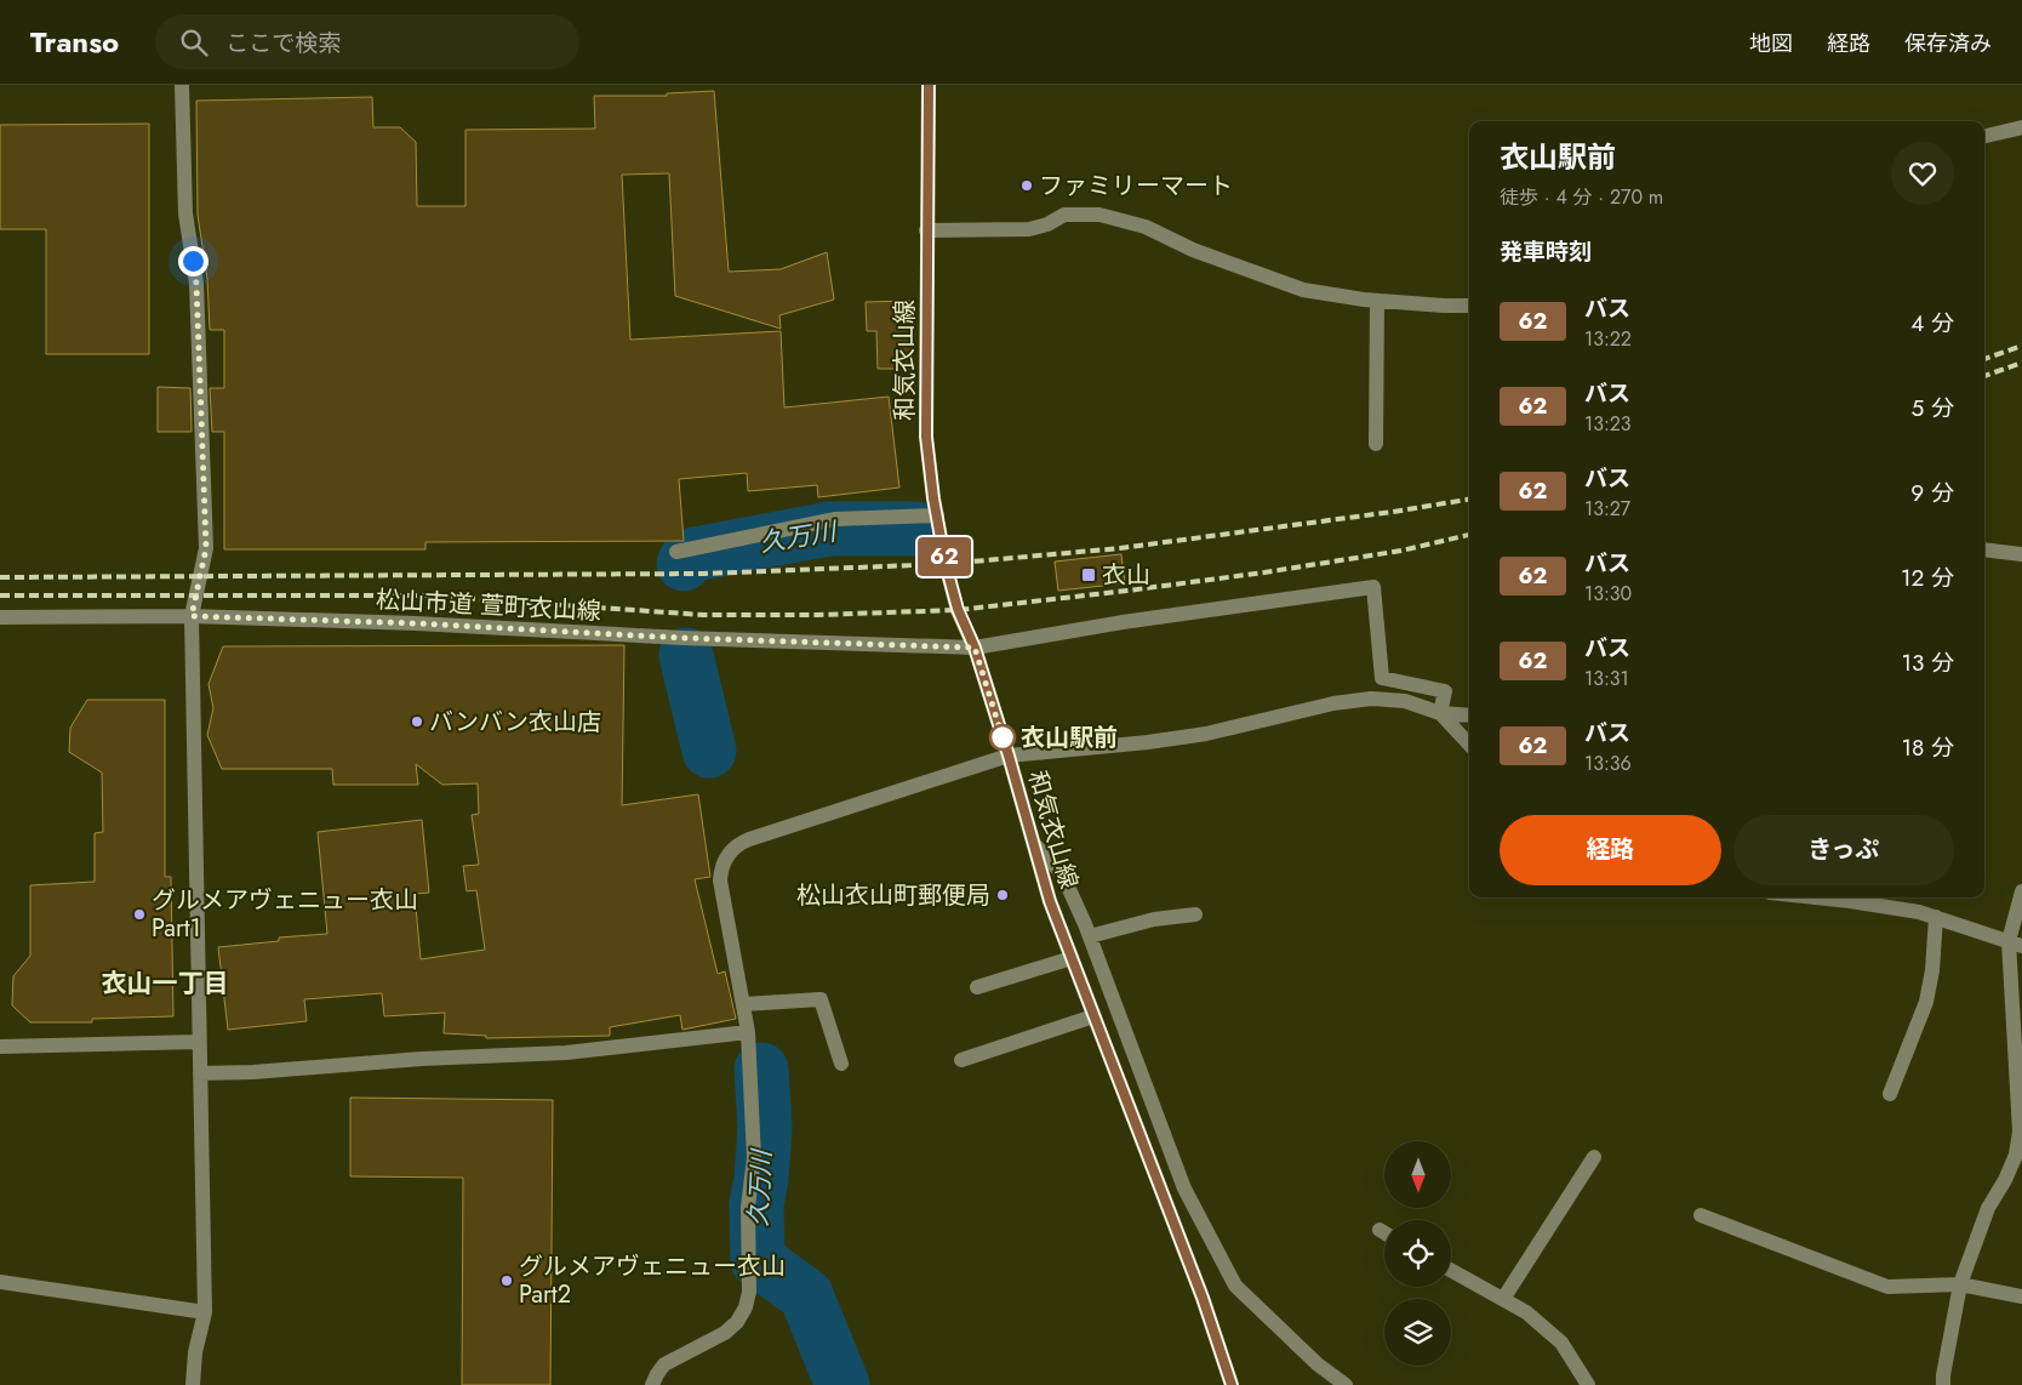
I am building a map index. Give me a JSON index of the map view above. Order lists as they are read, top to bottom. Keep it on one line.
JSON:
{"streets":{"main road":["和気衣山線"],"street":["松山市道 萱町衣山線"]},"crossings":[["和気衣山線","松山市道 萱町衣山線"]],"districts":["衣山一丁目"],"water":["久万川"],"places":{"other":["ファミリーマート","バンバン衣山店","衣山駅前","松山衣山町郵便局","グルメアヴェニュー衣山 Part1","グルメアヴェニュー衣山 Part2"],"transit":["衣山"]},"lines":["bus line 62"],"north":"bottom","page":{"header":"Transo","search":"ここで検索","nav":["地図","経路","保存済み"],"on_map":"62","heading":[["衣山駅前","徒歩 · 4 分 · 270 m"],"発車時刻"],"list":[{"mark":"62","name":"バス","note":"13:22","value":"4 分"},{"mark":"62","name":"バス","note":"13:23","value":"5 分"},{"mark":"62","name":"バス","note":"13:27","value":"9 分"},{"mark":"62","name":"バス","note":"13:30","value":"12 分"},{"mark":"62","name":"バス","note":"13:31","value":"13 分"},{"mark":"62","name":"バス","note":"13:36","value":"18 分"}],"buttons":["経路","きっぷ"]}}
